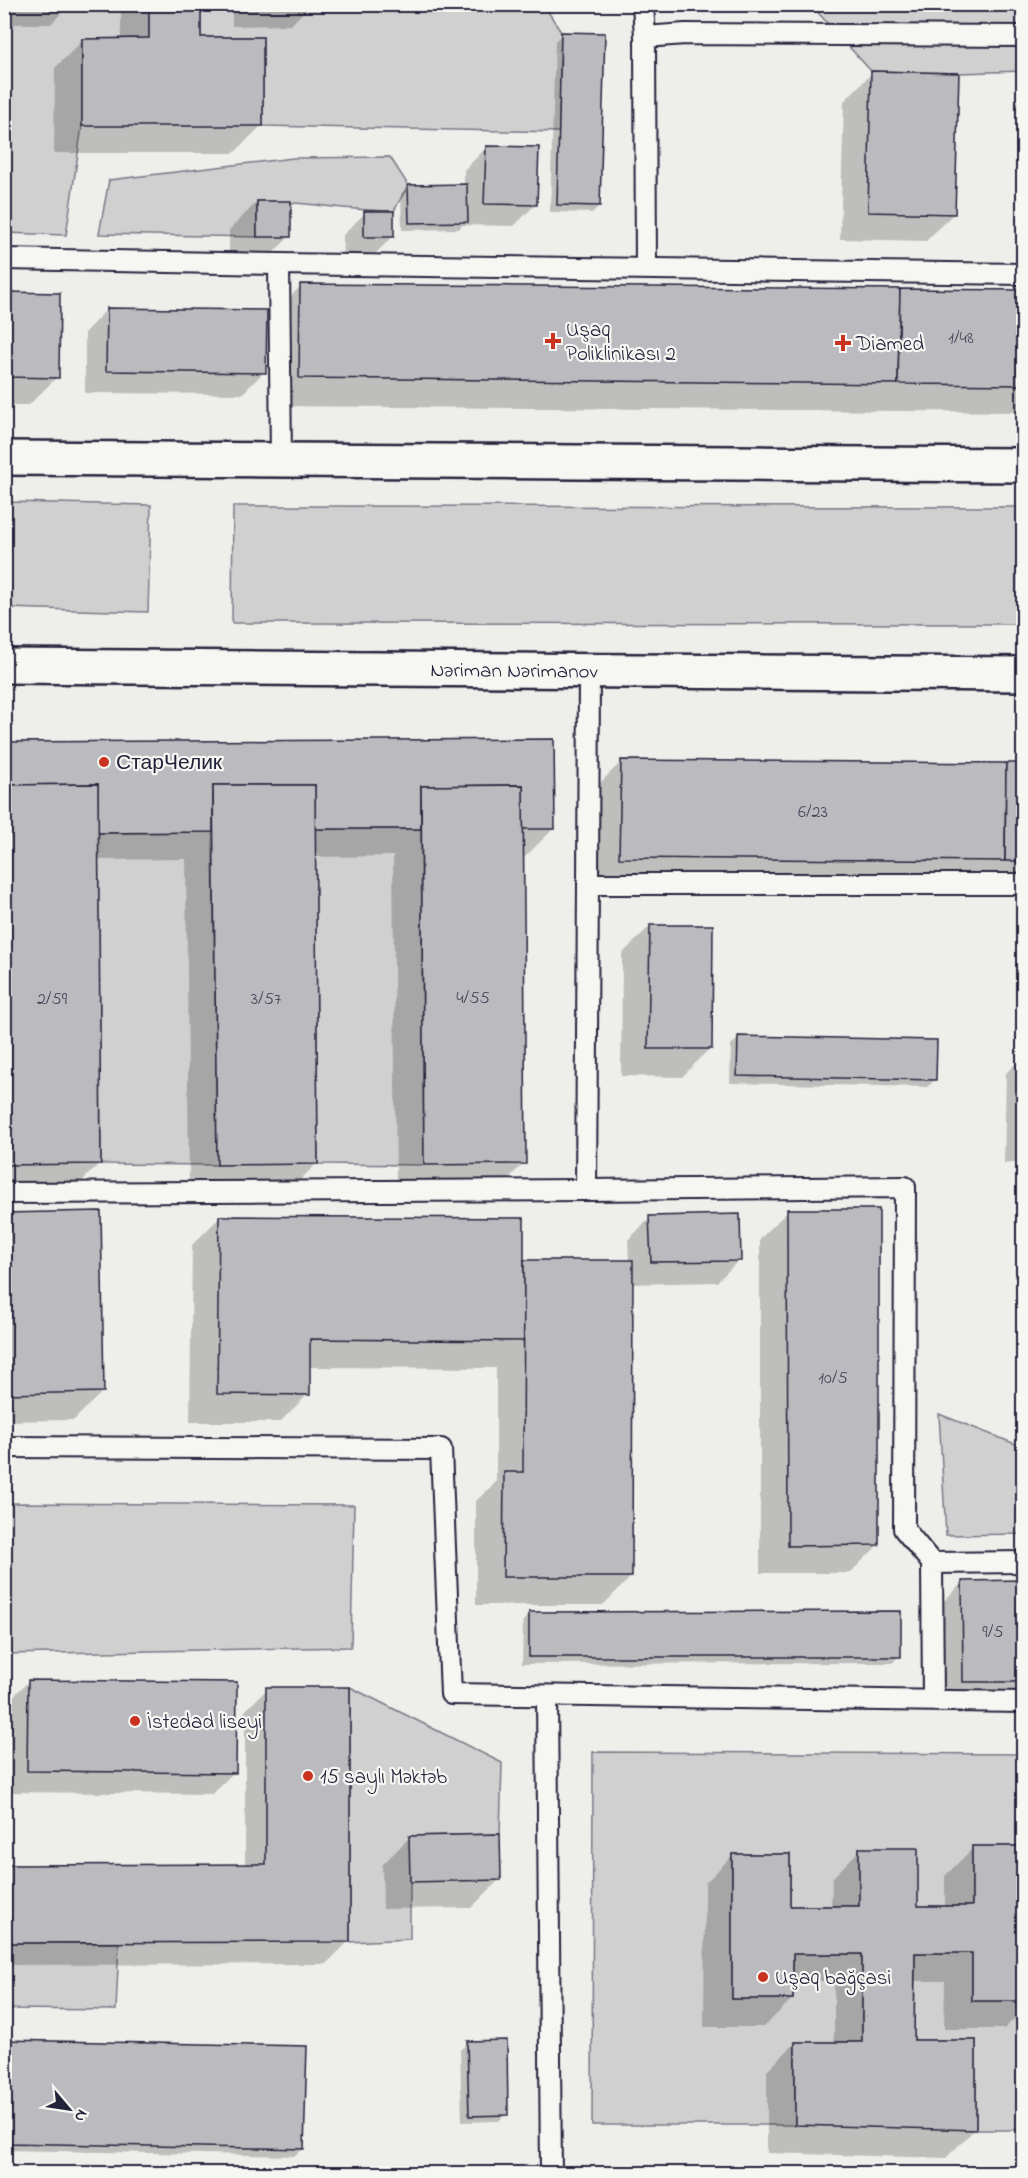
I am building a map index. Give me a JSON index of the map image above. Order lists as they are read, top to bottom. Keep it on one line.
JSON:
{"streets":{"main road":["Nəriman Nərimanov"]},"places":{"health":["Uşaq Poliklinikası 2","Diamed"],"other":["СтарЧелик","İstedad liseyi","15 saylı Məktəb","Uşaq bağçasi"]},"house_numbers":["1/48","6/23","4/55","2/59","3/57","10/5","9/5"],"north":"bottom right"}
